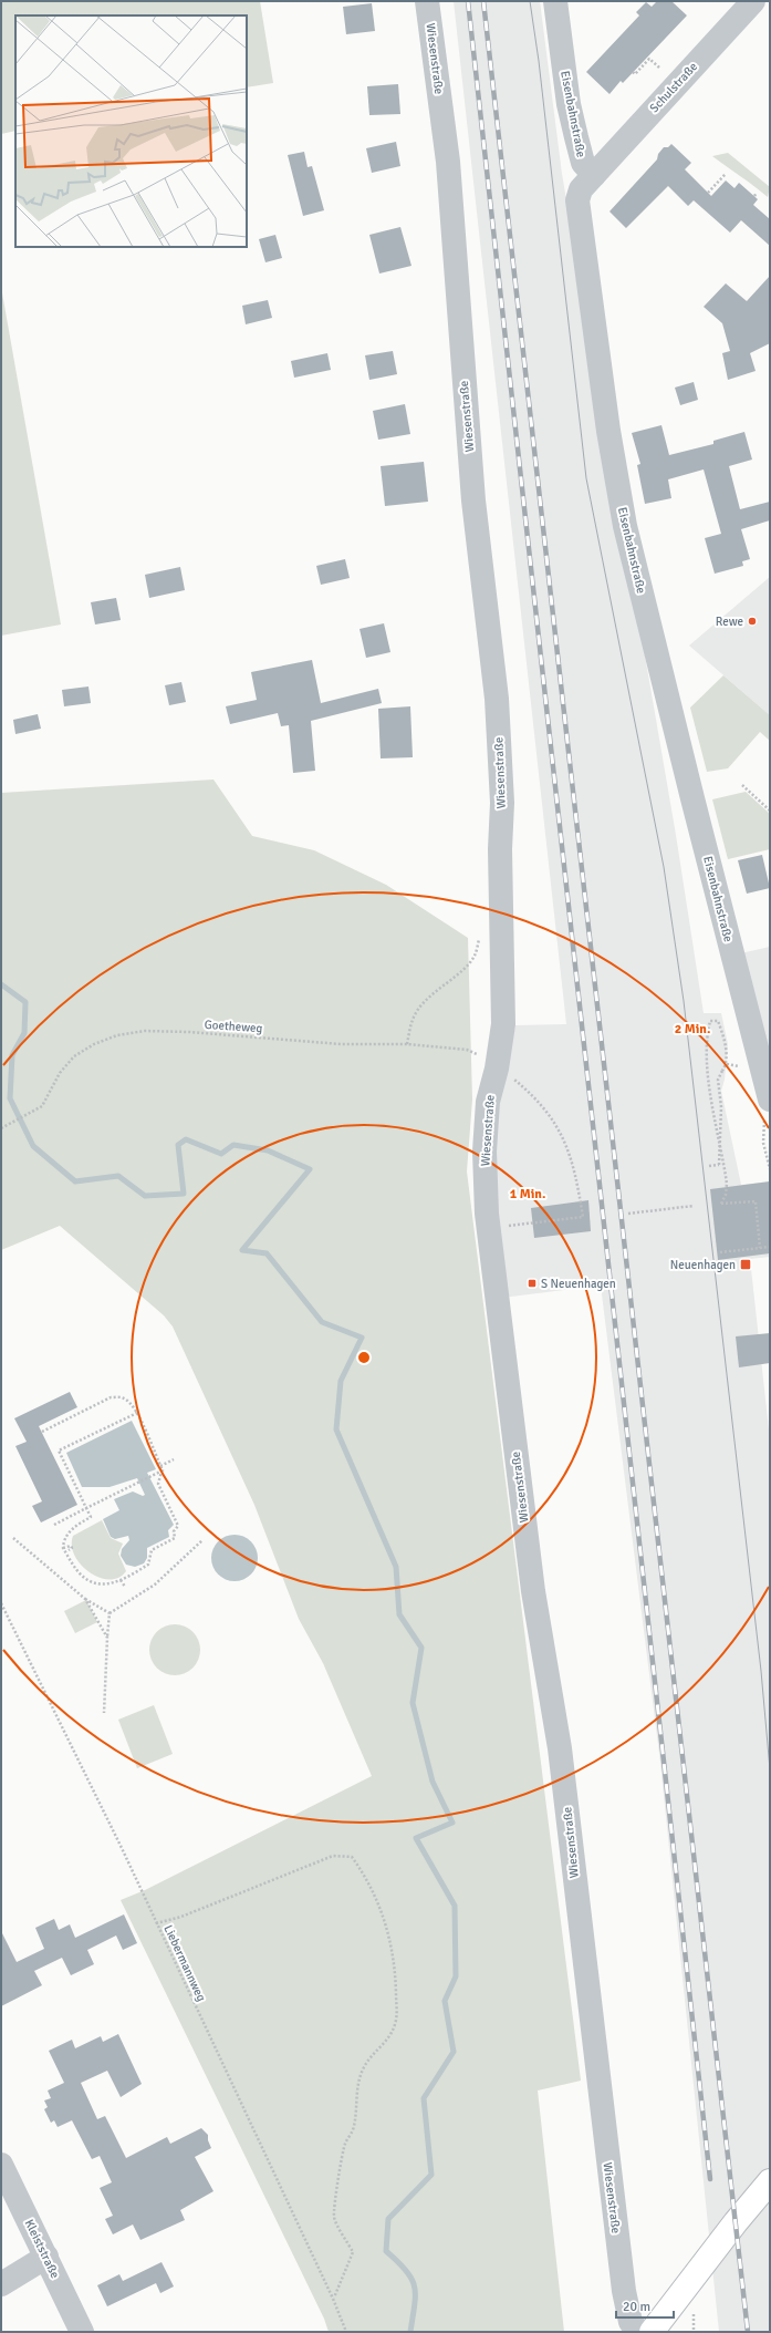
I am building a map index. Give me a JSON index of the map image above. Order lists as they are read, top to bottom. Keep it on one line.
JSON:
{"streets":{"street":["Wiesenstraße","Schulstraße","Eisenbahnstraße","Kleiststraße"],"path":["Goetheweg","Liebermannweg"]},"crossings":[["Wiesenstraße","Goetheweg"],["Schulstraße","Eisenbahnstraße"]],"places":{"other":["Rewe"],"transit":["Neuenhagen","S Neuenhagen"]},"scale_bar":"20 m","rings":["2 Min.","1 Min."]}
